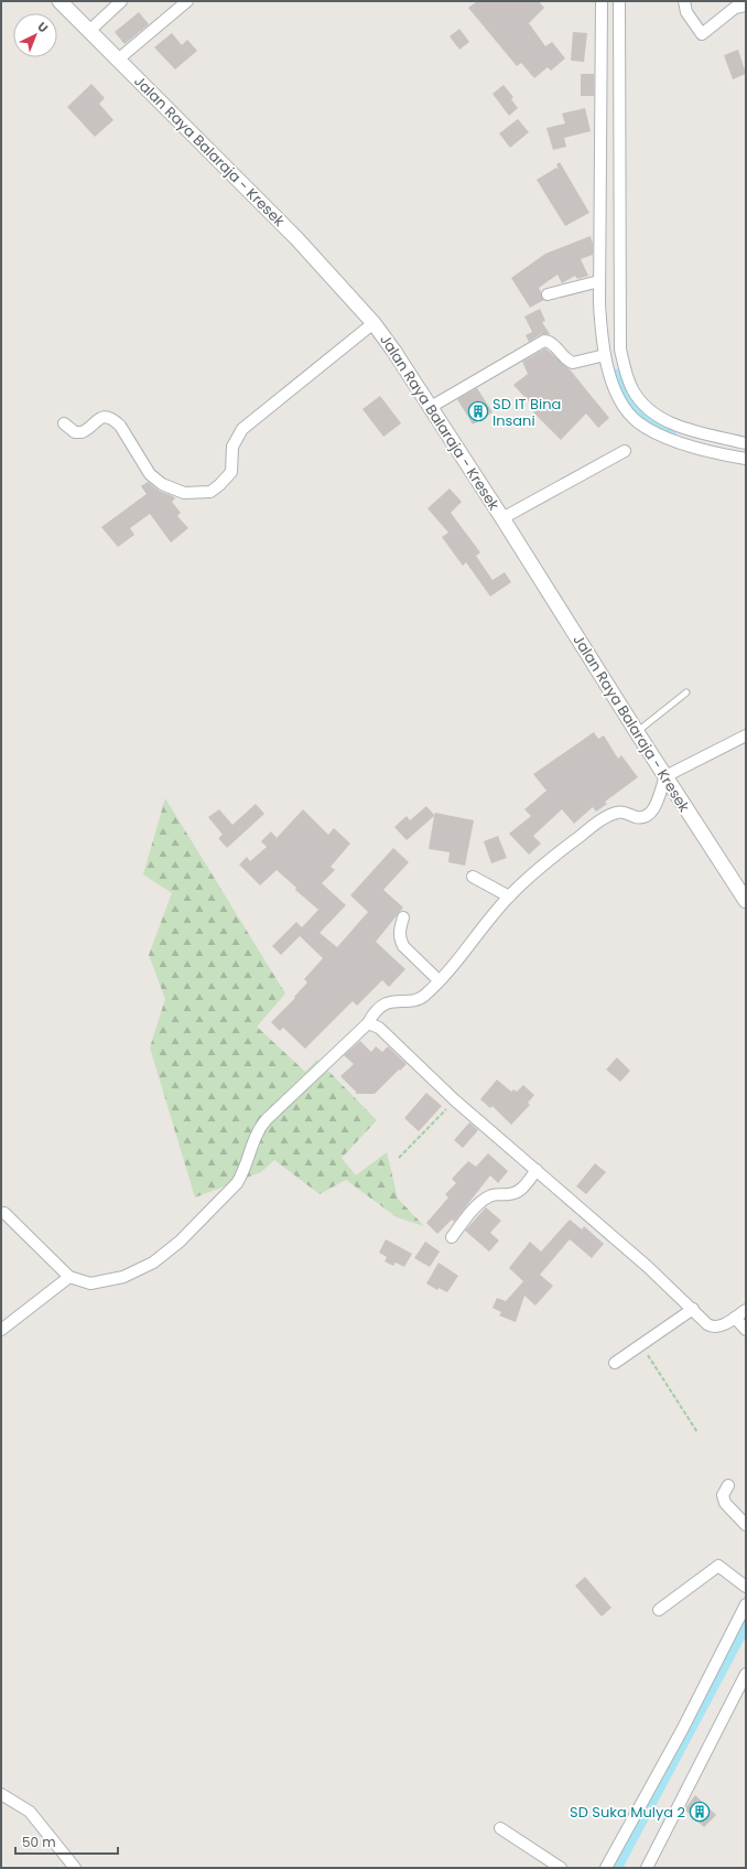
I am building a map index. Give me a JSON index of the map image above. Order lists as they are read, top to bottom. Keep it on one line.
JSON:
{"streets":{"street":["Jalan Raya Balaraja - Kresek"]},"places":{"building":["SD IT Bina Insani","SD Suka Mulya 2"]},"scale_bar":"50 m","north":"top right"}
